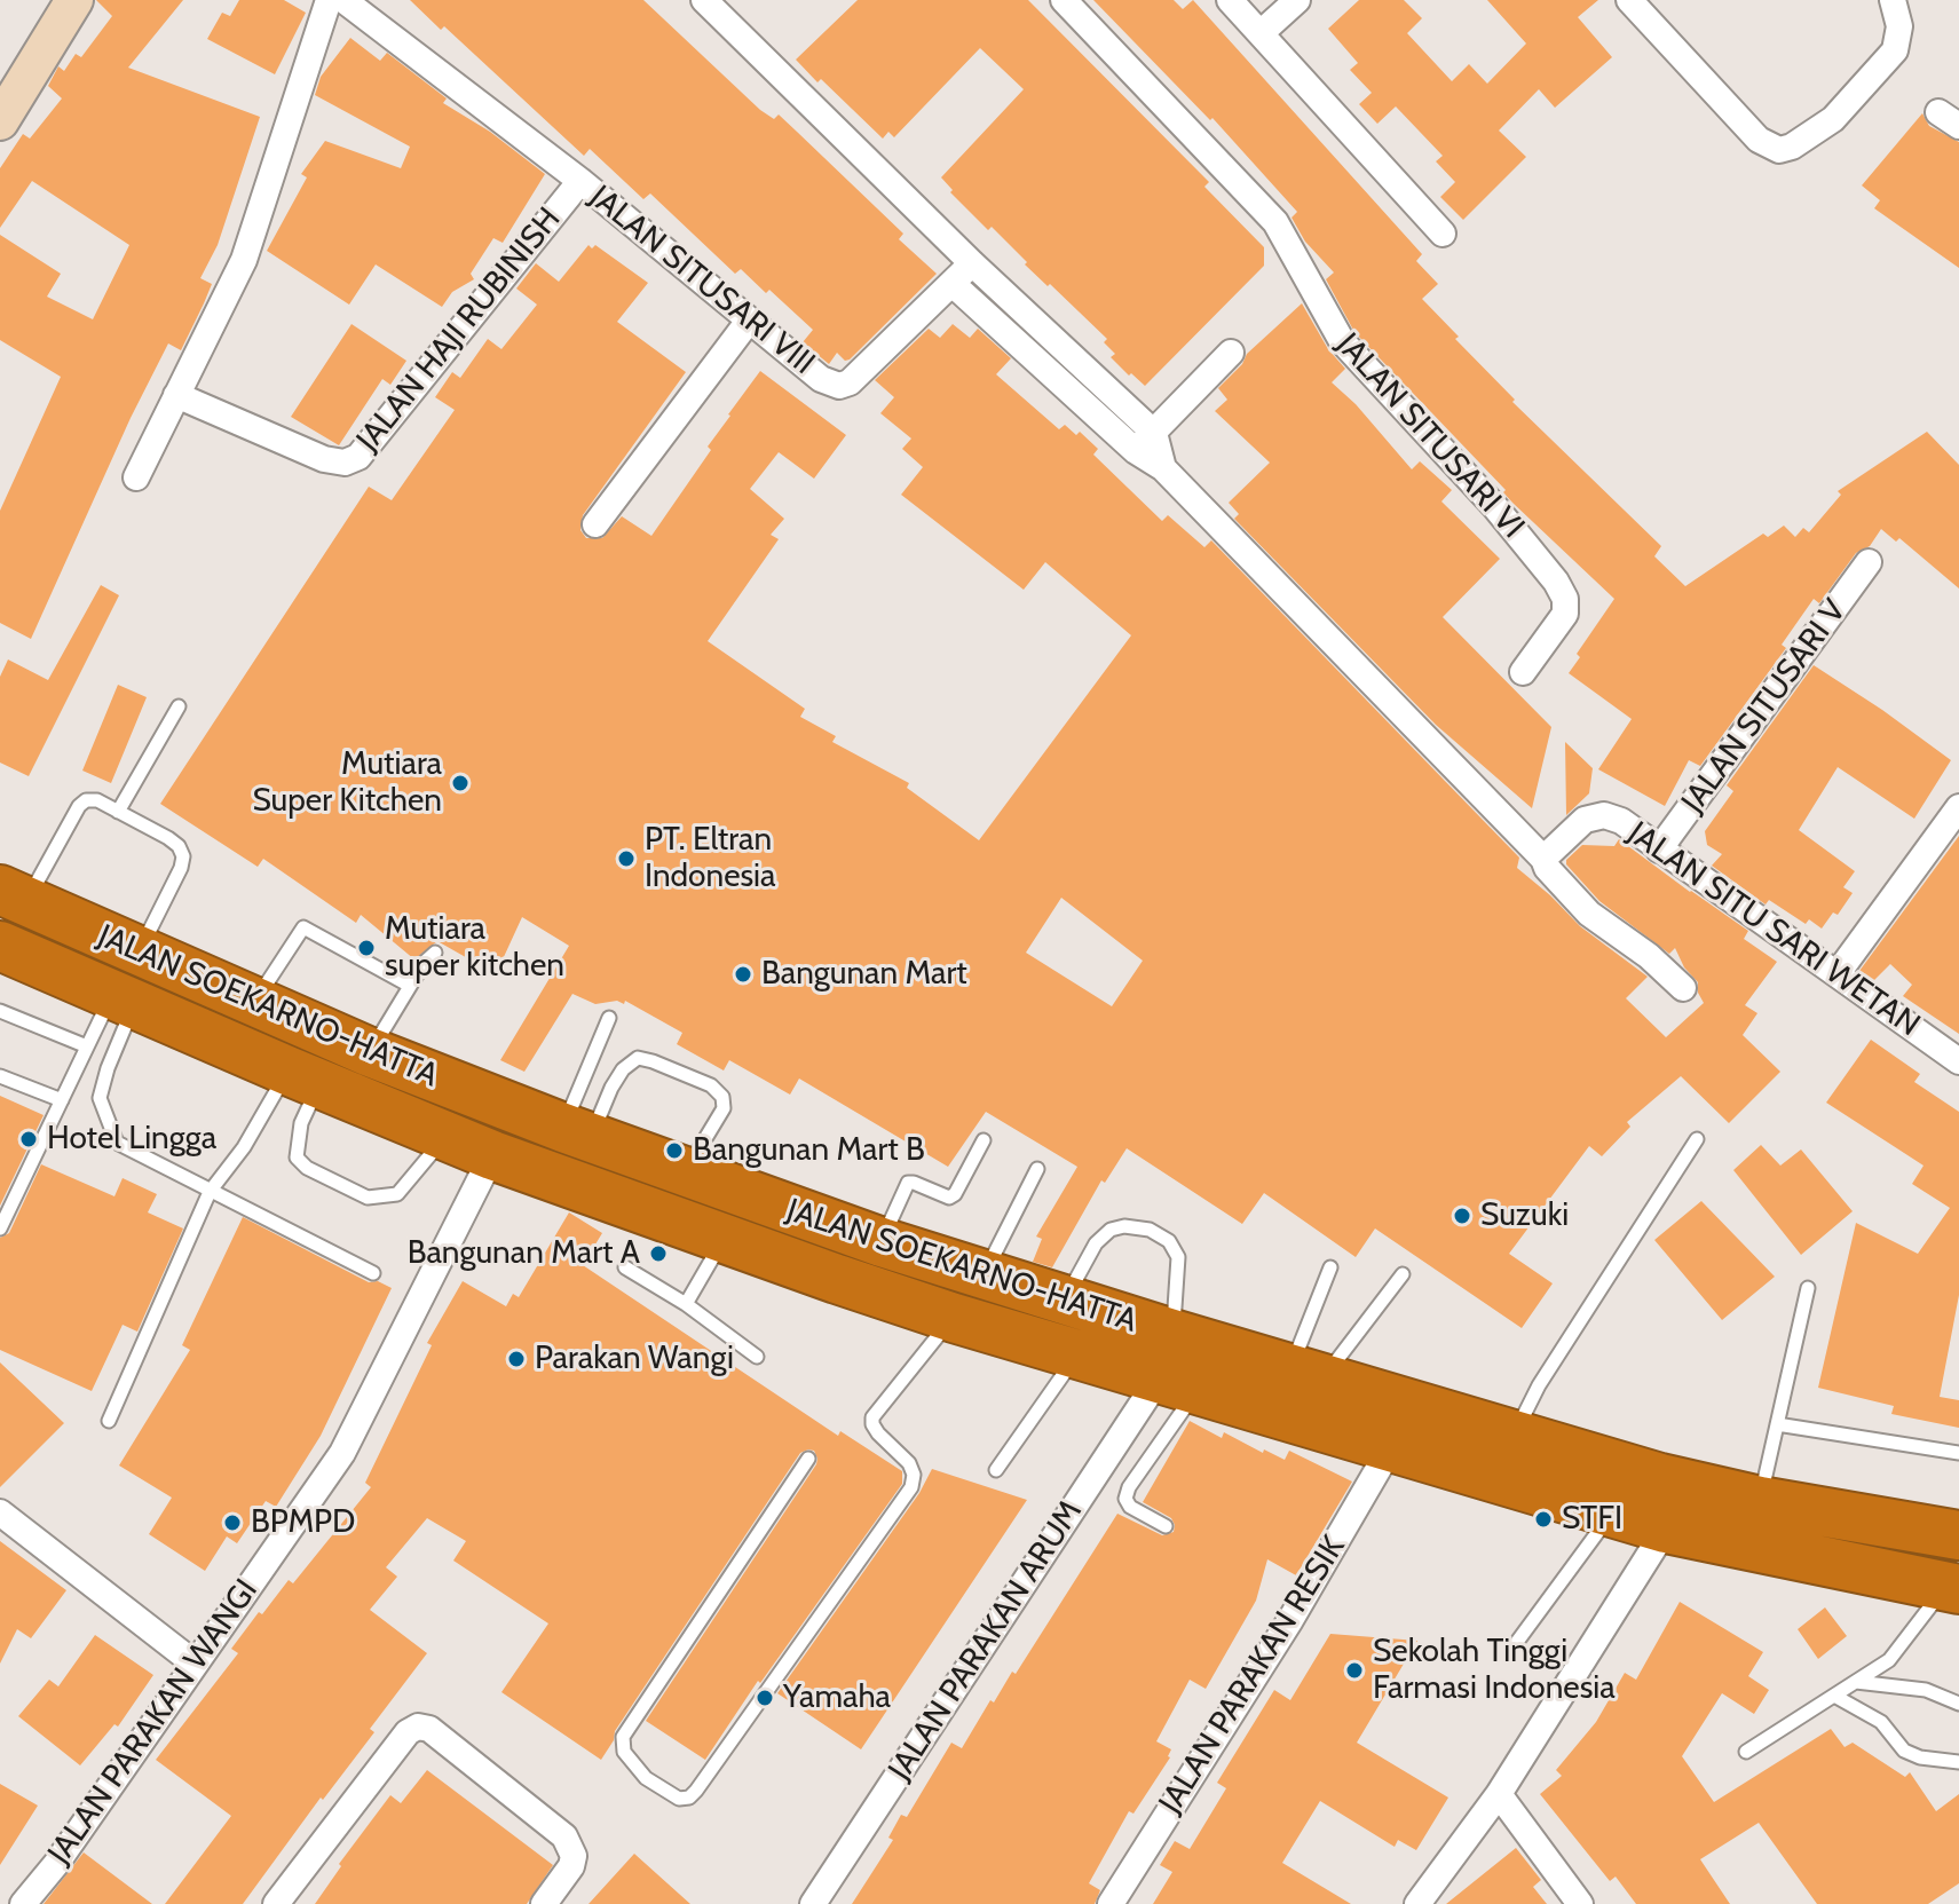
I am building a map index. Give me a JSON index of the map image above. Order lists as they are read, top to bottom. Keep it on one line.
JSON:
{"streets":{"highway":["JALAN SOEKARNO-HATTA"],"street":["JALAN SITUSARI VIII","JALAN HAJI RUBINISH","JALAN SITUSARI VI","JALAN SITUSARI V","JALAN SITU SARI WETAN","JALAN PARAKAN ARUM","JALAN PARAKAN RESIK","JALAN PARAKAN WANGI"]},"crossings":[["JALAN SITUSARI VIII","JALAN HAJI RUBINISH"],["JALAN SITUSARI V","JALAN SITU SARI WETAN"],["JALAN SOEKARNO-HATTA","JALAN PARAKAN ARUM"],["JALAN SOEKARNO-HATTA","JALAN PARAKAN RESIK"],["JALAN SOEKARNO-HATTA","JALAN PARAKAN WANGI"]],"places":["Mutiara Super Kitchen","PT. Eltran Indonesia","Mutiara super kitchen","Bangunan Mart","Hotel Lingga","Bangunan Mart B","Suzuki","Bangunan Mart A","Parakan Wangi","STFI","BPMPD","Sekolah Tinggi Farmasi Indonesia","Yamaha"]}
